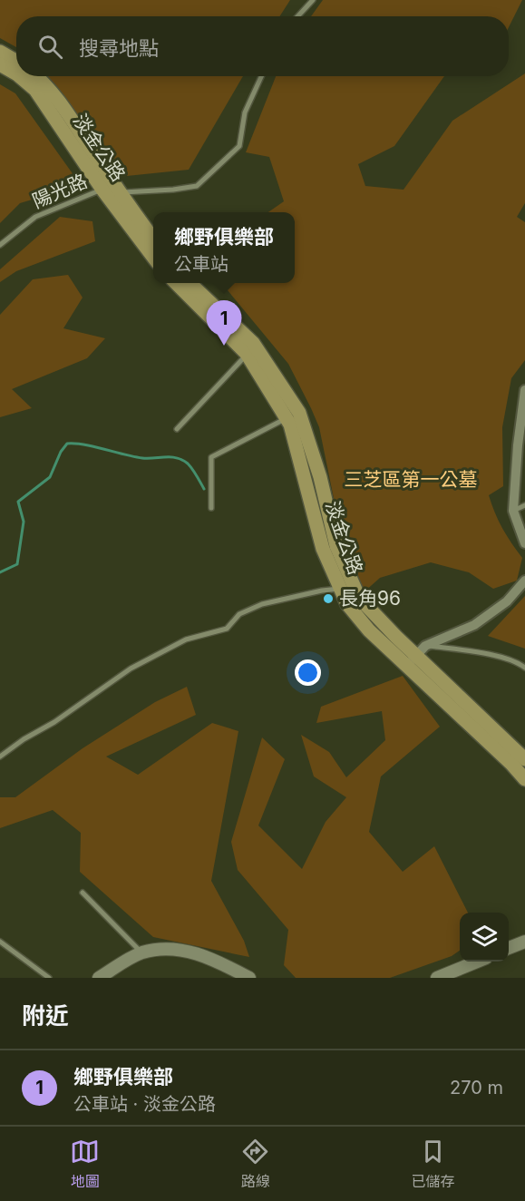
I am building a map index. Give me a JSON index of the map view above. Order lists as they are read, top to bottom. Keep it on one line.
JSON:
{"streets":{"main road":["淡金公路"],"lane":["陽光路"]},"crossings":[["淡金公路","陽光路"]],"parks":["三芝區第一公墓"],"places":["長角96"],"page":{"search":"搜尋地點","popup":["鄉野俱樂部","公車站"],"pins":"1","heading":"附近","list":[{"mark":"1","name":"鄉野俱樂部","note":"公車站 · 淡金公路","value":"270 m"}],"nav":["地圖","路線","已儲存"]}}
